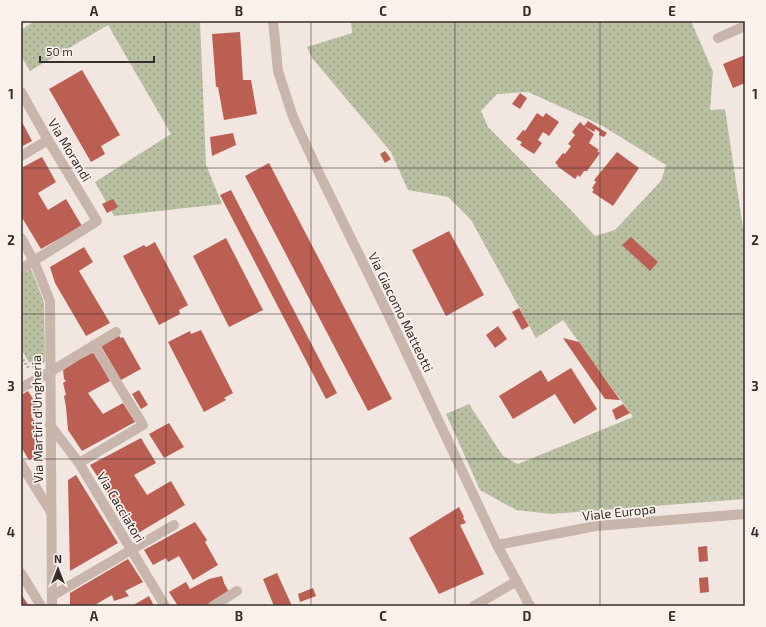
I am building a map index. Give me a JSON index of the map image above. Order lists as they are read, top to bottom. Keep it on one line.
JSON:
{"streets":{"street":["Via Morandi","Via Giacomo Matteotti","Via Martiri d'Ungheria","Via Cacciatori","Viale Europa"]},"crossings":[["Via Morandi","Via Martiri d'Ungheria"],["Via Giacomo Matteotti","Viale Europa"],["Via Martiri d'Ungheria","Via Cacciatori"]],"scale_bar":"50 m","north":"top","grid":{"columns":["A","B","C","D","E"],"rows":["1","2","3","4"]}}
